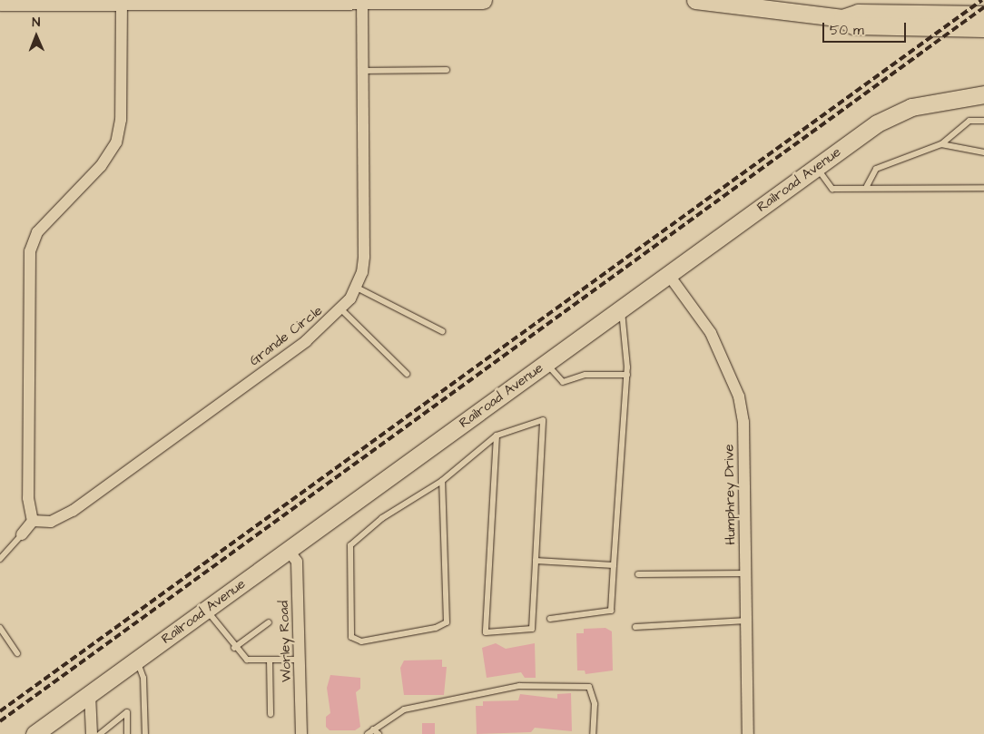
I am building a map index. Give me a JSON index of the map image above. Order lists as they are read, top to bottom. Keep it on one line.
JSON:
{"streets":{"main road":["Railroad Avenue"],"street":["Grande Circle","Humphrey Drive","Worley Road"]},"crossings":[["Railroad Avenue","Humphrey Drive"],["Railroad Avenue","Worley Road"]],"scale_bar":"50 m","north":"top"}
